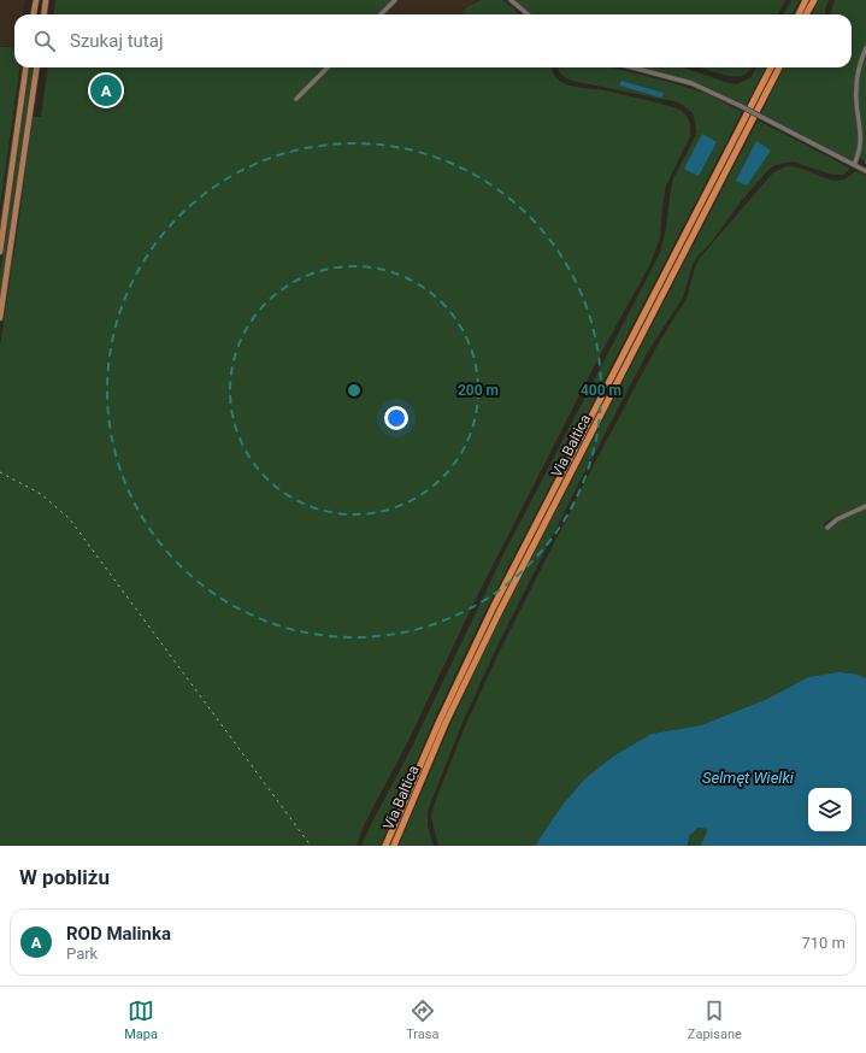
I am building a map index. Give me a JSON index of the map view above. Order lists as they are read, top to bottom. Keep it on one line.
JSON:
{"streets":{"highway":["Via Baltica"]},"water":["Selmęt Wielki"],"page":{"search":"Szukaj tutaj","pins":"A","heading":"W pobliżu","list":[{"mark":"A","name":"ROD Malinka","note":"Park","value":"710 m"}],"nav":["Mapa","Trasa","Zapisane"]},"rings":["200 m","400 m"]}
